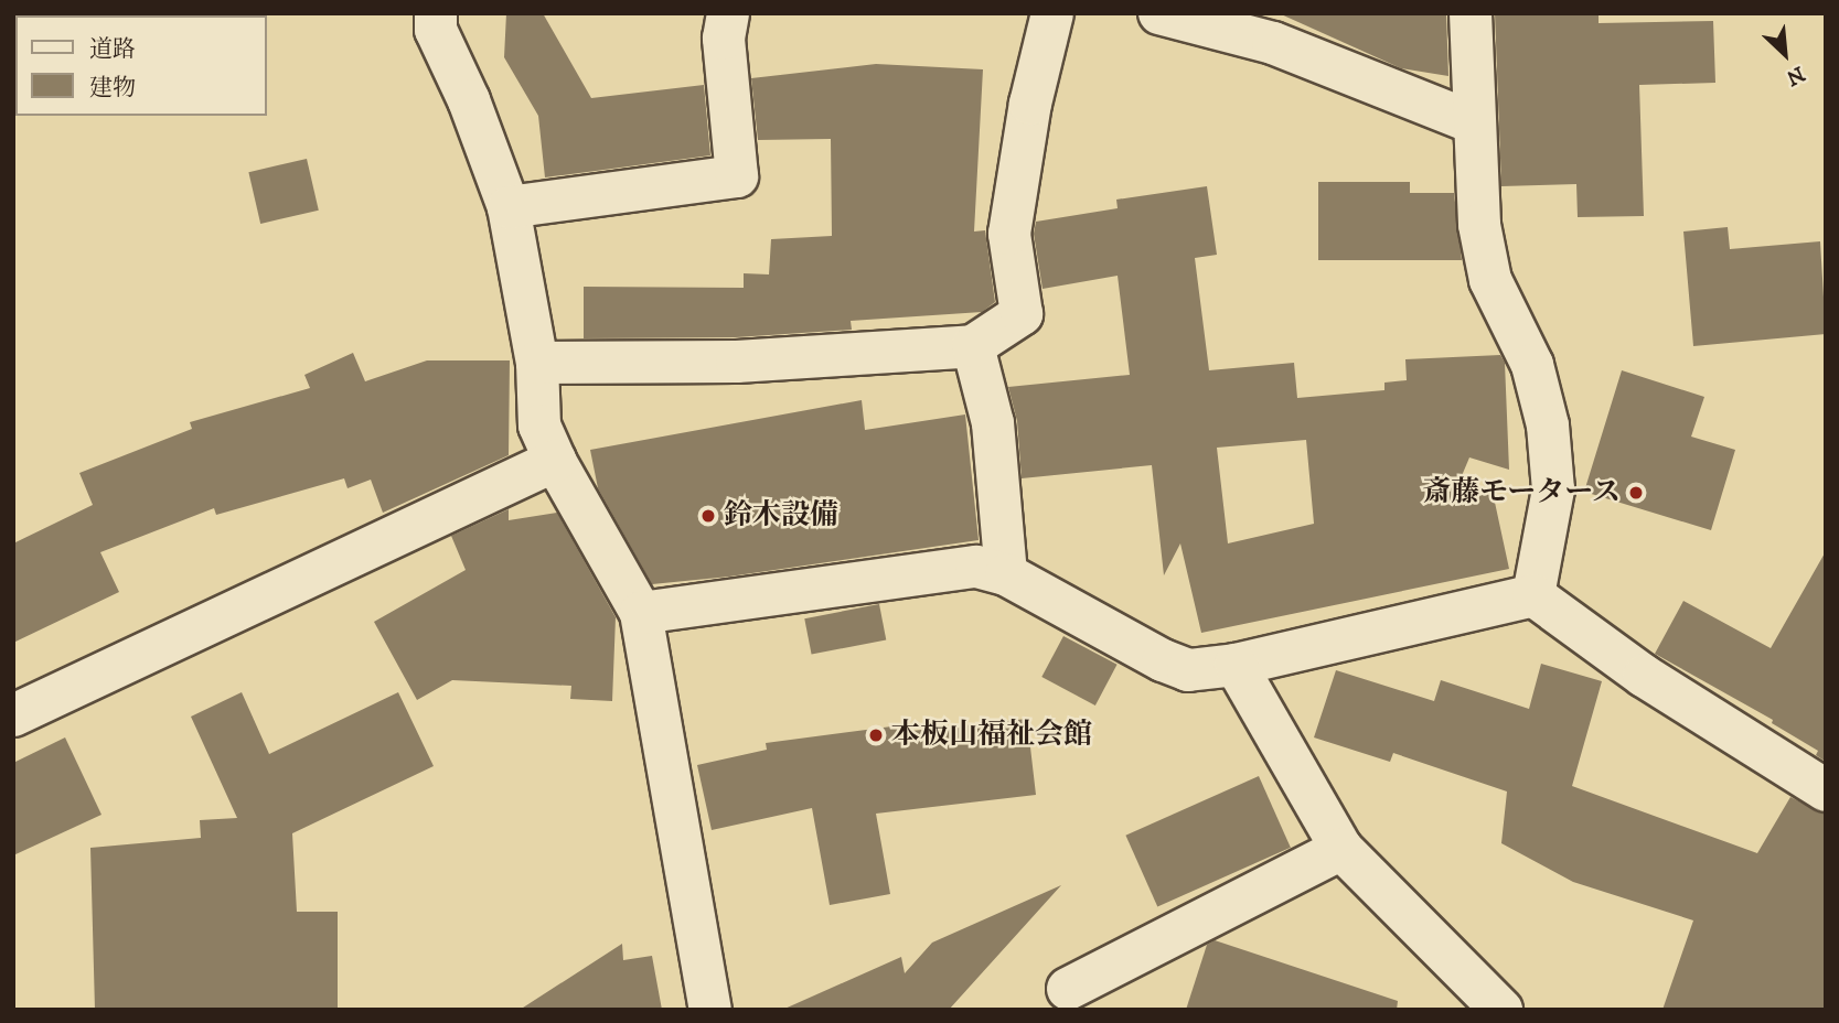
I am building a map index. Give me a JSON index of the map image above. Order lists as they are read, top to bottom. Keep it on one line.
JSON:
{"places":["斎藤モータース","鈴木設備","本板山福祉会館"],"legend":["道路","建物"],"north":"bottom right"}
